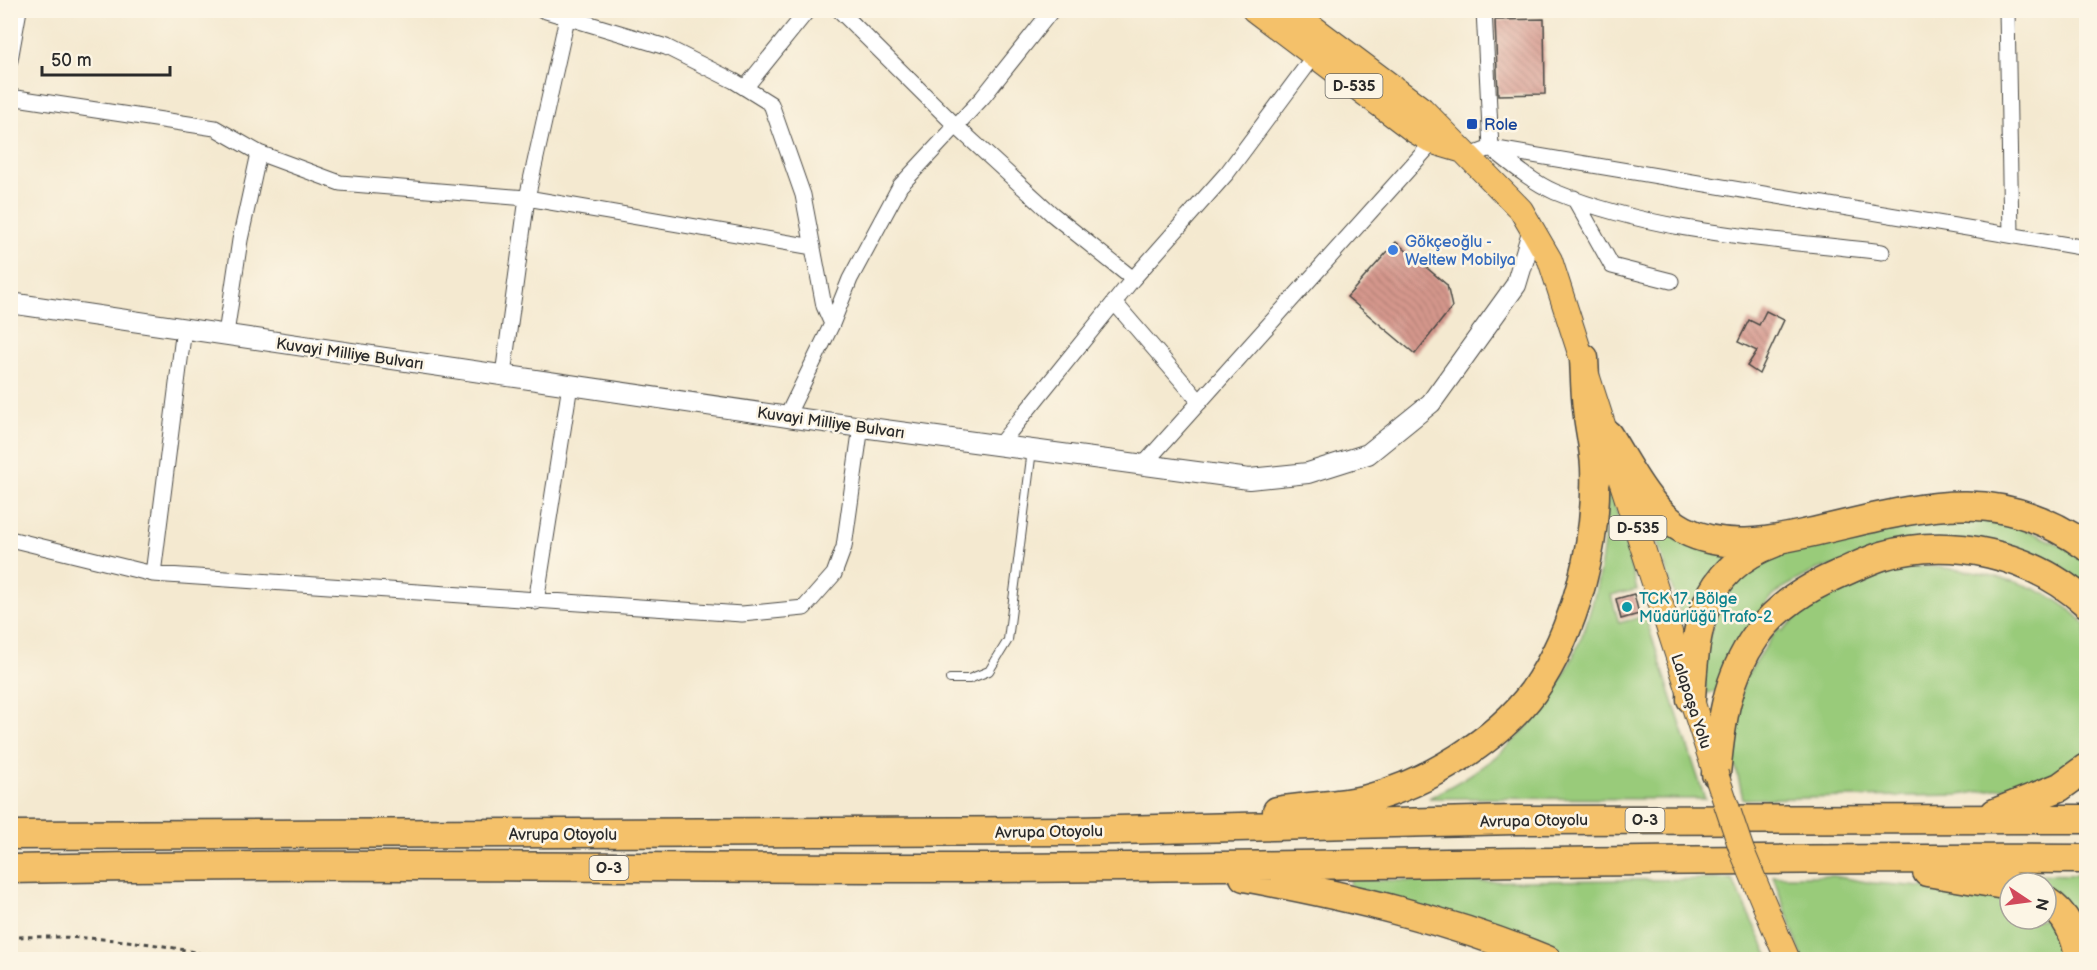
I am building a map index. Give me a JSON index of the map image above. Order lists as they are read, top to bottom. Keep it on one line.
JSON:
{"streets":{"highway":["Avrupa Otoyolu","O-3"],"main road":["D-535","Lalapaşa Yolu"],"street":["Kuvayi Milliye Bulvarı"]},"crossings":[["D-535","Kuvayi Milliye Bulvarı"],["D-535","Lalapaşa Yolu"]],"places":{"transit":["Role"],"other":["Gökçeoğlu - Weltew Mobilya","TCK 17. Bölge Müdürlüğü Trafo-2"]},"scale_bar":"50 m","north":"right"}
